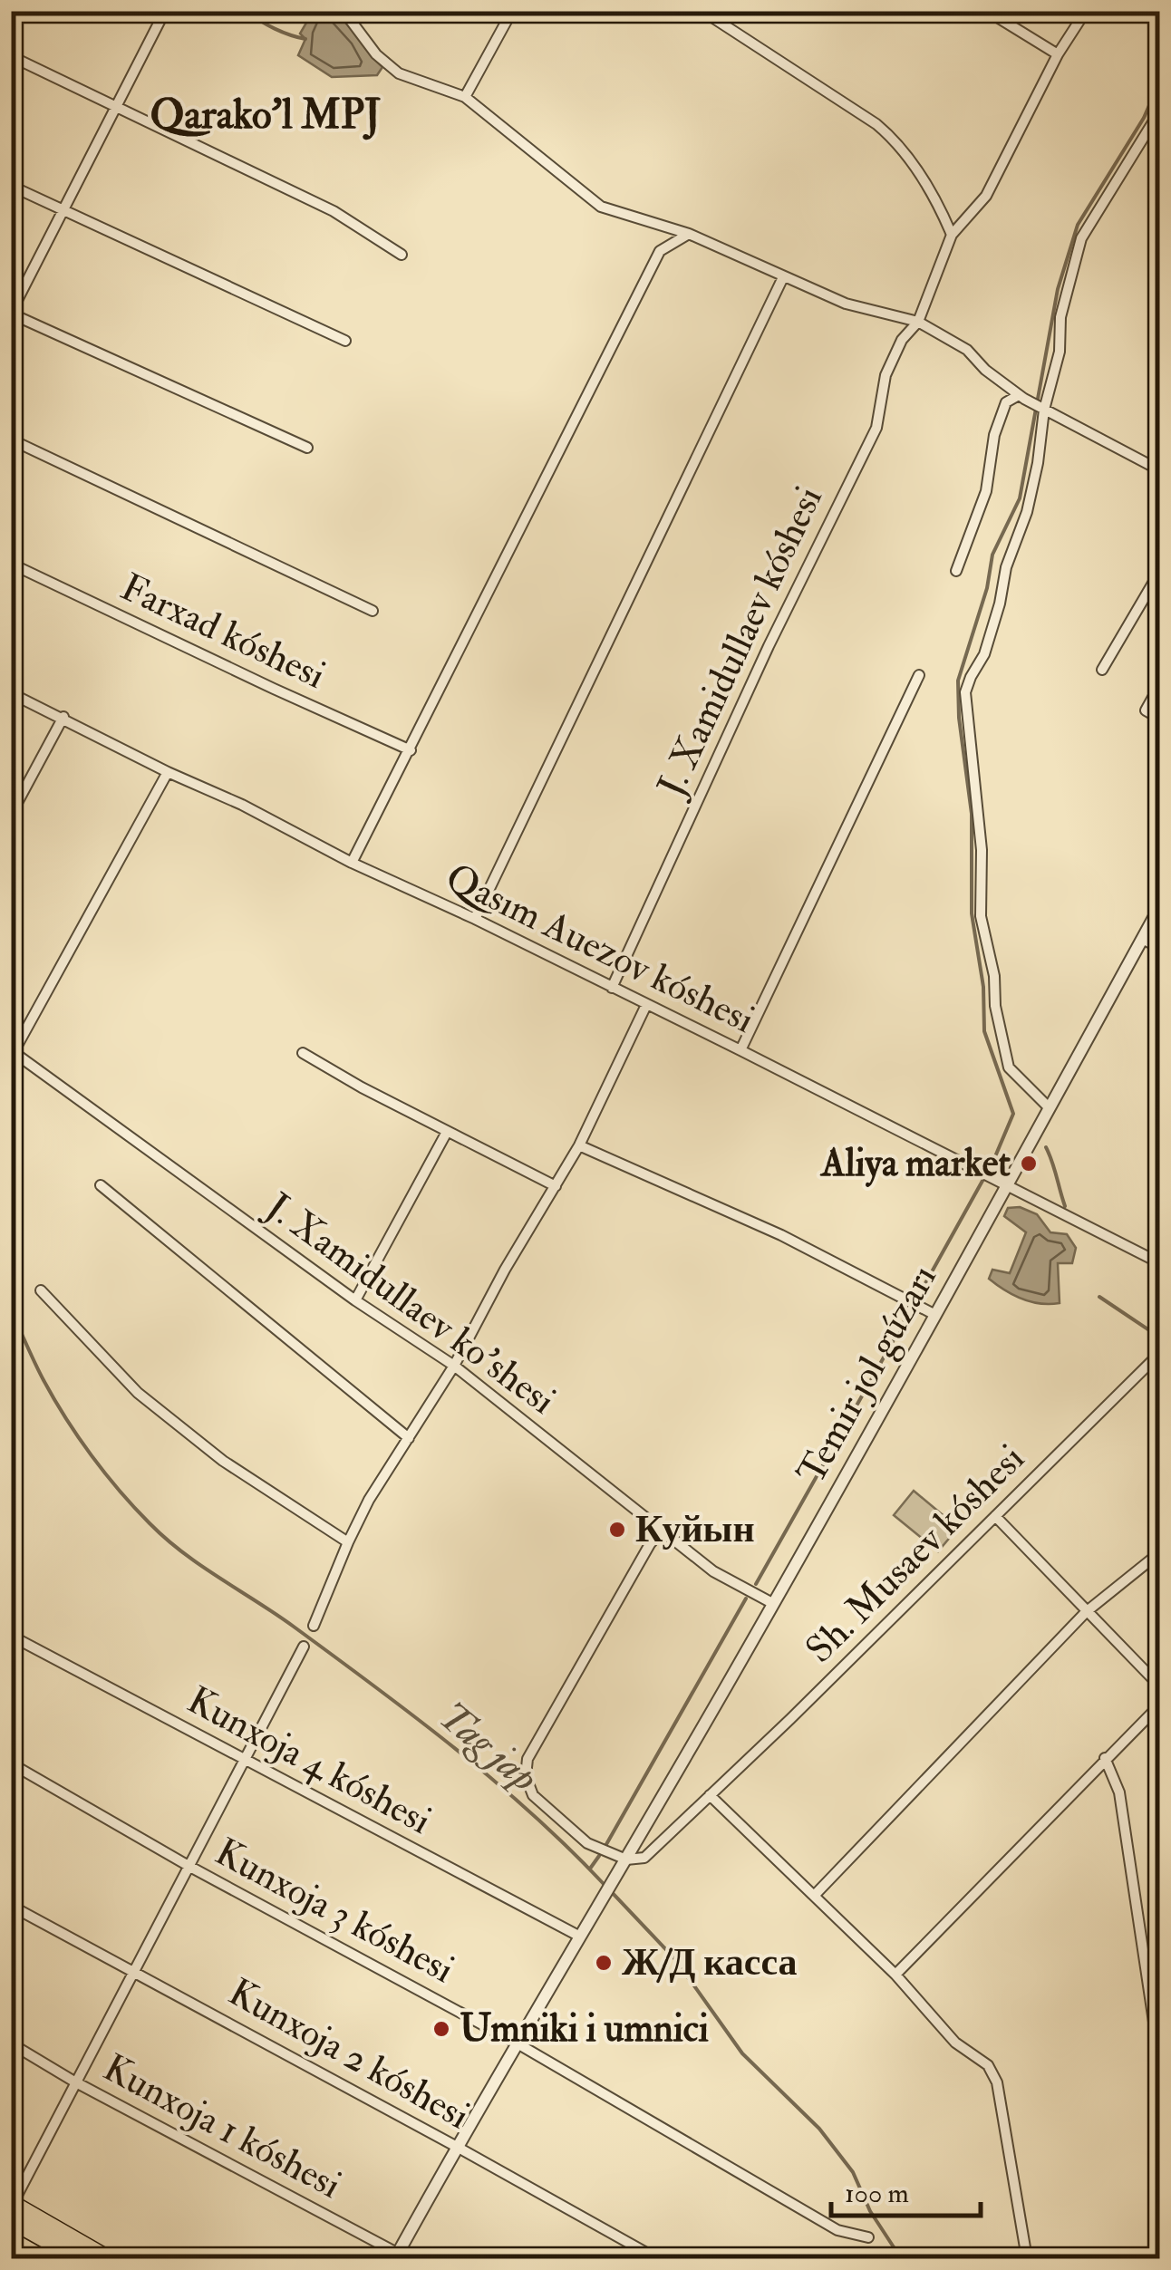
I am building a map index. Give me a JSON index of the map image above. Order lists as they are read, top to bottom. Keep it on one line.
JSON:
{"streets":{"street":["Farxad kóshesi","J. Xamidullaev kóshesi","Qasım Auezov kóshesi","J. Xamidullaev ko'shesi","Temir jol gúzarı","Sh. Musaev kóshesi","Kunxoja 4 kóshesi","Kunxoja 3 kóshesi","Kunxoja 2 kóshesi","Kunxoja 1 kóshesi"]},"crossings":[["J. Xamidullaev kóshesi","Qasım Auezov kóshesi"],["Qasım Auezov kóshesi","Temir jol gúzarı"],["J. Xamidullaev ko'shesi","Temir jol gúzarı"],["Temir jol gúzarı","Sh. Musaev kóshesi"],["Temir jol gúzarı","Kunxoja 4 kóshesi"]],"districts":["Qarako'l MPJ"],"water":["Tag jap"],"places":["Aliya market","Куйын","Ж/Д касса","Umniki i umnici"],"scale_bar":"100 m"}
